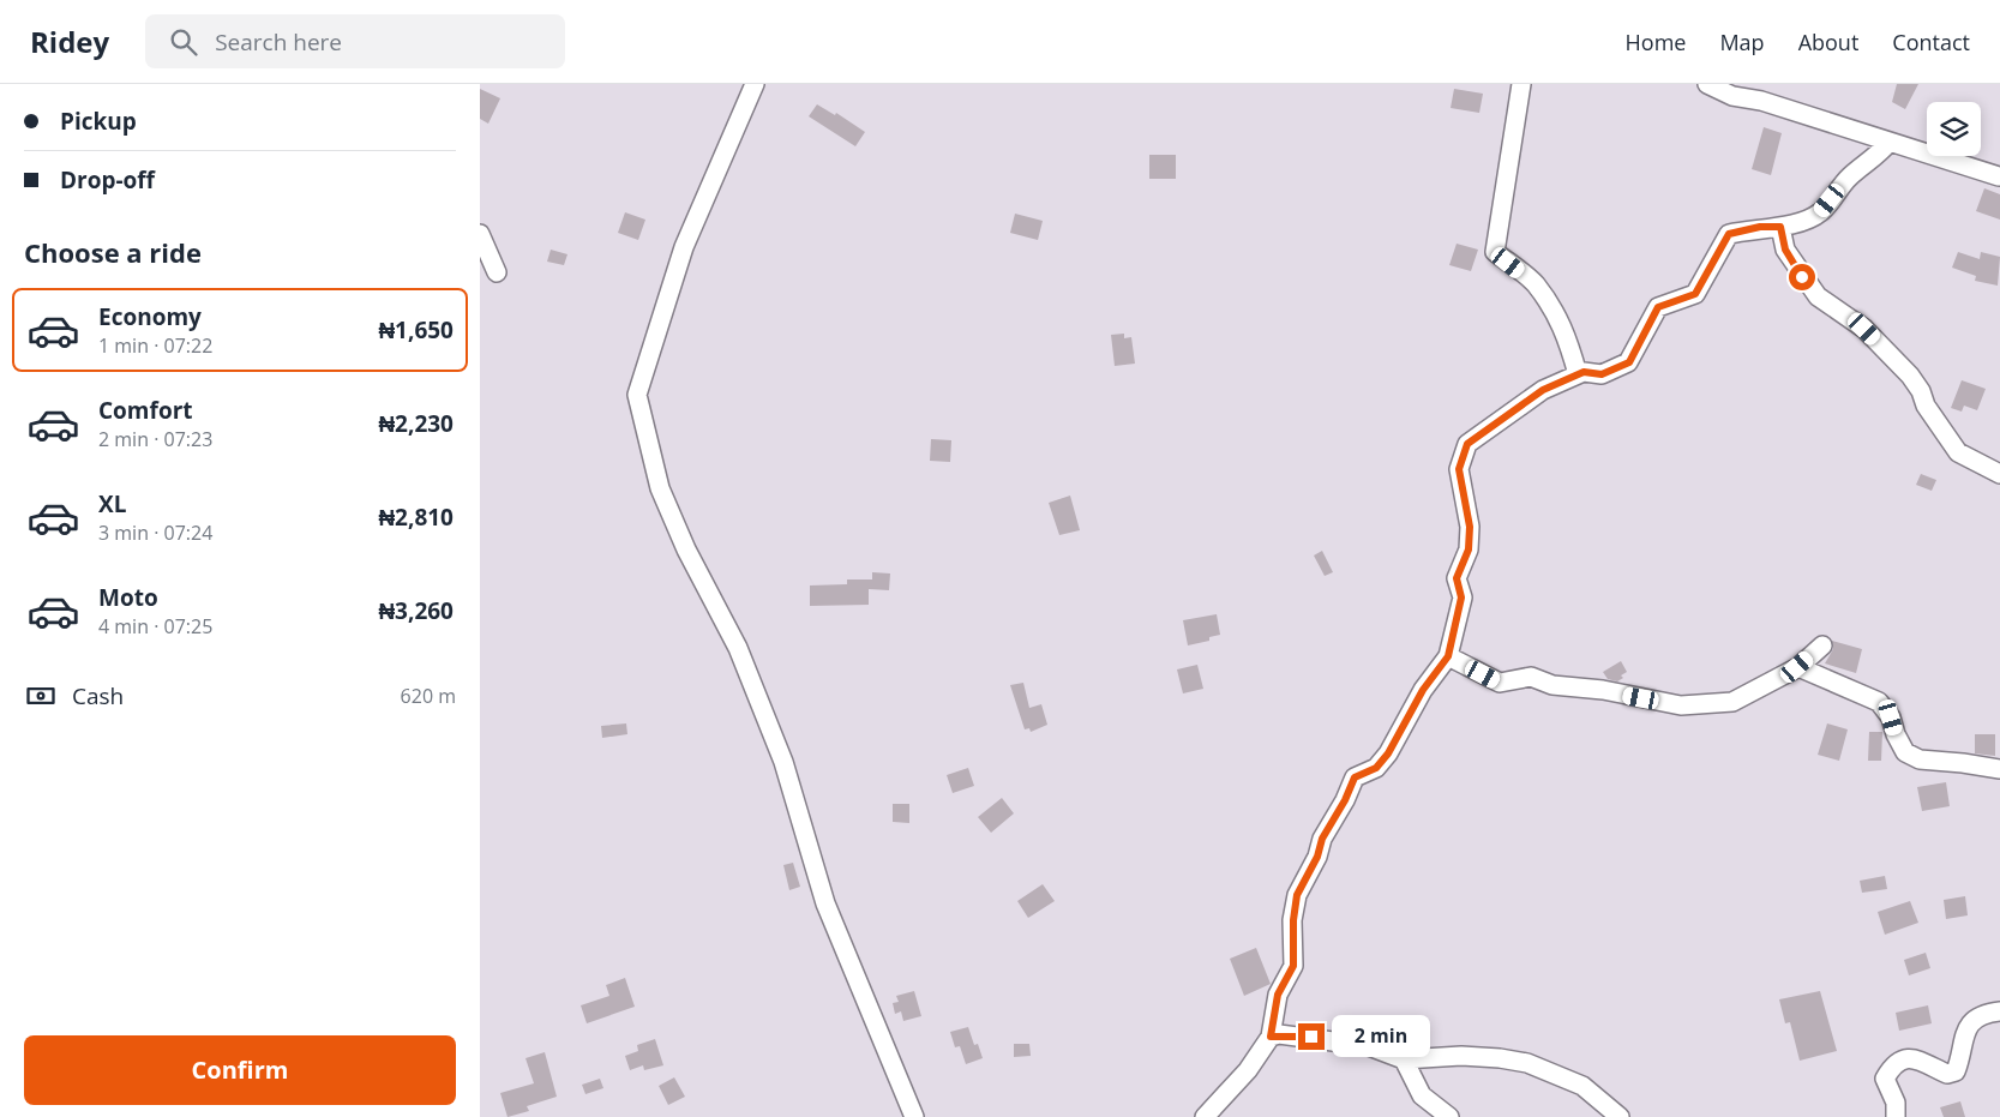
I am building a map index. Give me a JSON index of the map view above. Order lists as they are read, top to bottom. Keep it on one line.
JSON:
{"page":{"header":"Ridey","search":"Search here","nav":["Home","Map","About","Contact"],"banner":["Pickup","Drop-off"],"heading":"Choose a ride","list":[{"name":"Economy","note":"1 min · 07:22","value":"₦1,650"},{"name":"Comfort","note":"2 min · 07:23","value":"₦2,230"},{"name":"XL","note":"3 min · 07:24","value":"₦2,810"},{"name":"Moto","note":"4 min · 07:25","value":"₦3,260"}],"pay":["Cash","620 m"],"bubble":"2 min","buttons":"Confirm"}}
